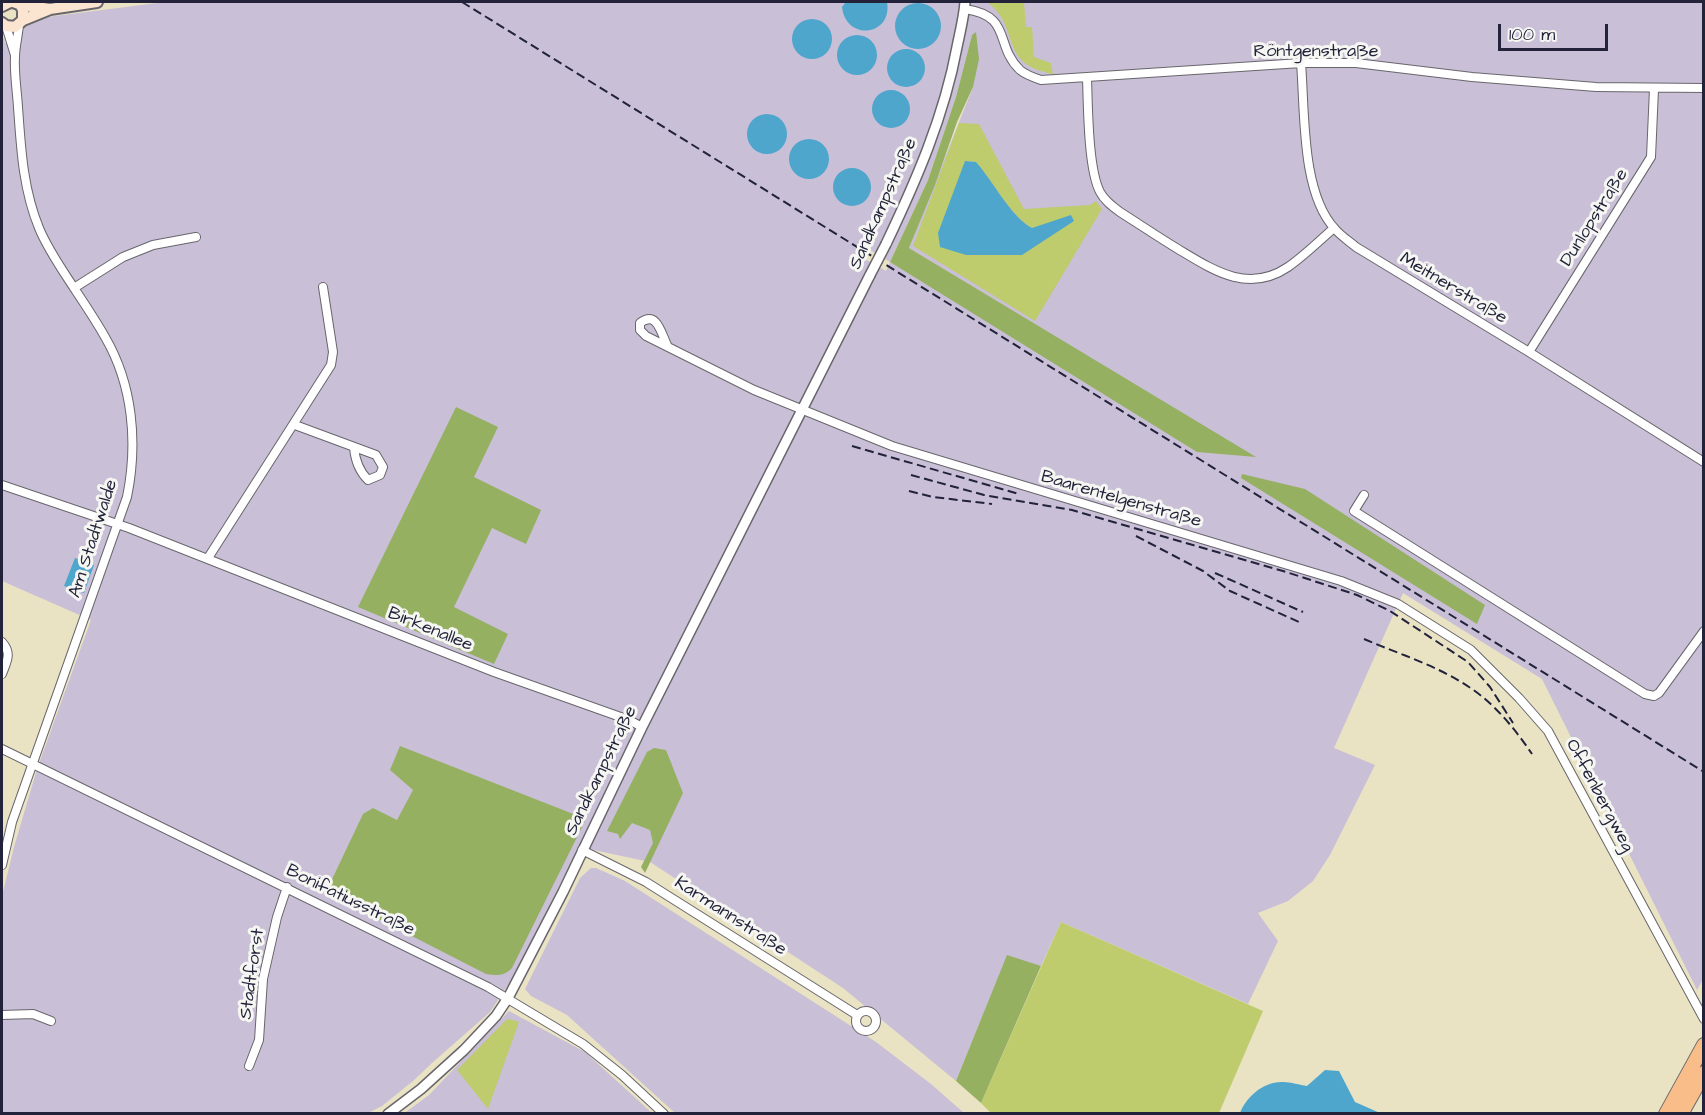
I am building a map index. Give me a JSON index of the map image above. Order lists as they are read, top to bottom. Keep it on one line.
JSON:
{"streets":{"street":["Röntgenstraße","Sandkampstraße","Dunlopstraße","Meitnerstraße","Baarentelgenstraße","Am Stadtwalde","Birkenallee","Offenbergweg","Bonifatiusstraße","Karmannstraße","Stadtforst"]},"crossings":[["Röntgenstraße","Sandkampstraße"],["Röntgenstraße","Dunlopstraße"],["Röntgenstraße","Meitnerstraße"],["Sandkampstraße","Baarentelgenstraße"],["Sandkampstraße","Birkenallee"],["Sandkampstraße","Bonifatiusstraße"],["Sandkampstraße","Karmannstraße"],["Dunlopstraße","Meitnerstraße"],["Baarentelgenstraße","Offenbergweg"],["Am Stadtwalde","Birkenallee"],["Am Stadtwalde","Bonifatiusstraße"],["Bonifatiusstraße","Stadtforst"]],"scale_bar":"100 m"}
